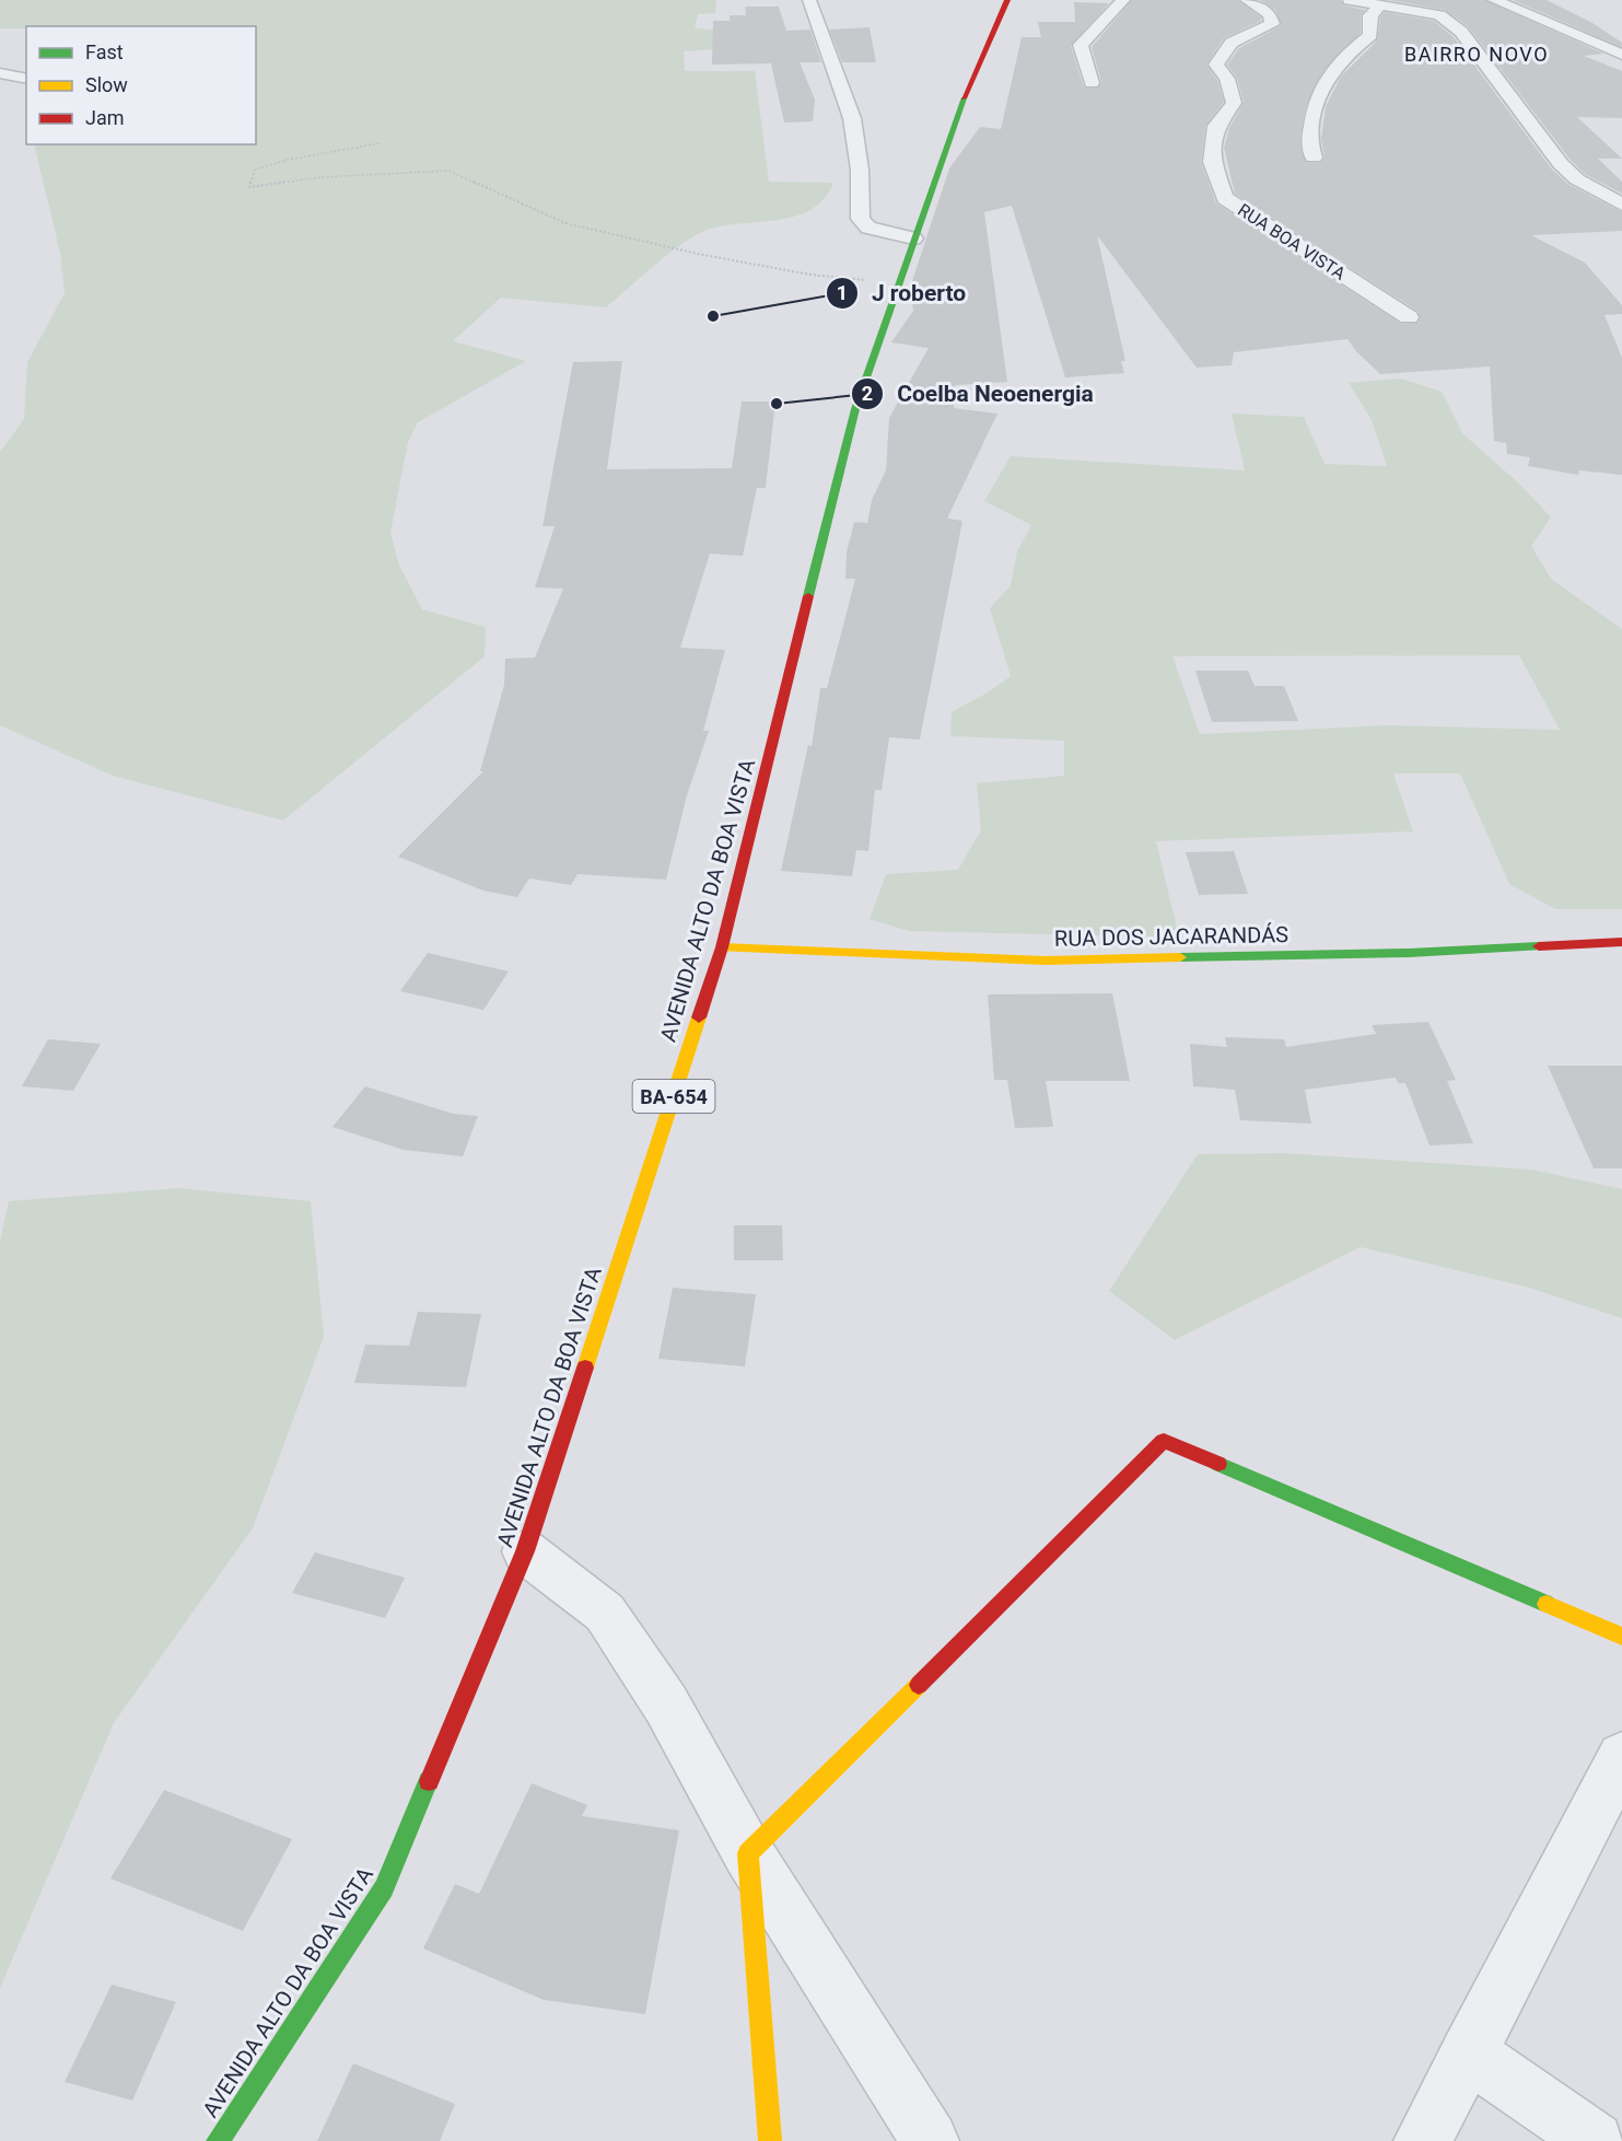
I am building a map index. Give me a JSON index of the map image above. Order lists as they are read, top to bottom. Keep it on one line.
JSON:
{"streets":{"main road":["AVENIDA ALTO DA BOA VISTA","RUA DOS JACARANDÁS","BA-654"],"street":["RUA BOA VISTA"]},"crossings":[["AVENIDA ALTO DA BOA VISTA","RUA DOS JACARANDÁS"]],"districts":["BAIRRO NOVO"],"places":["J roberto","Coelba Neoenergia"],"legend":["Fast","Slow","Jam"]}
